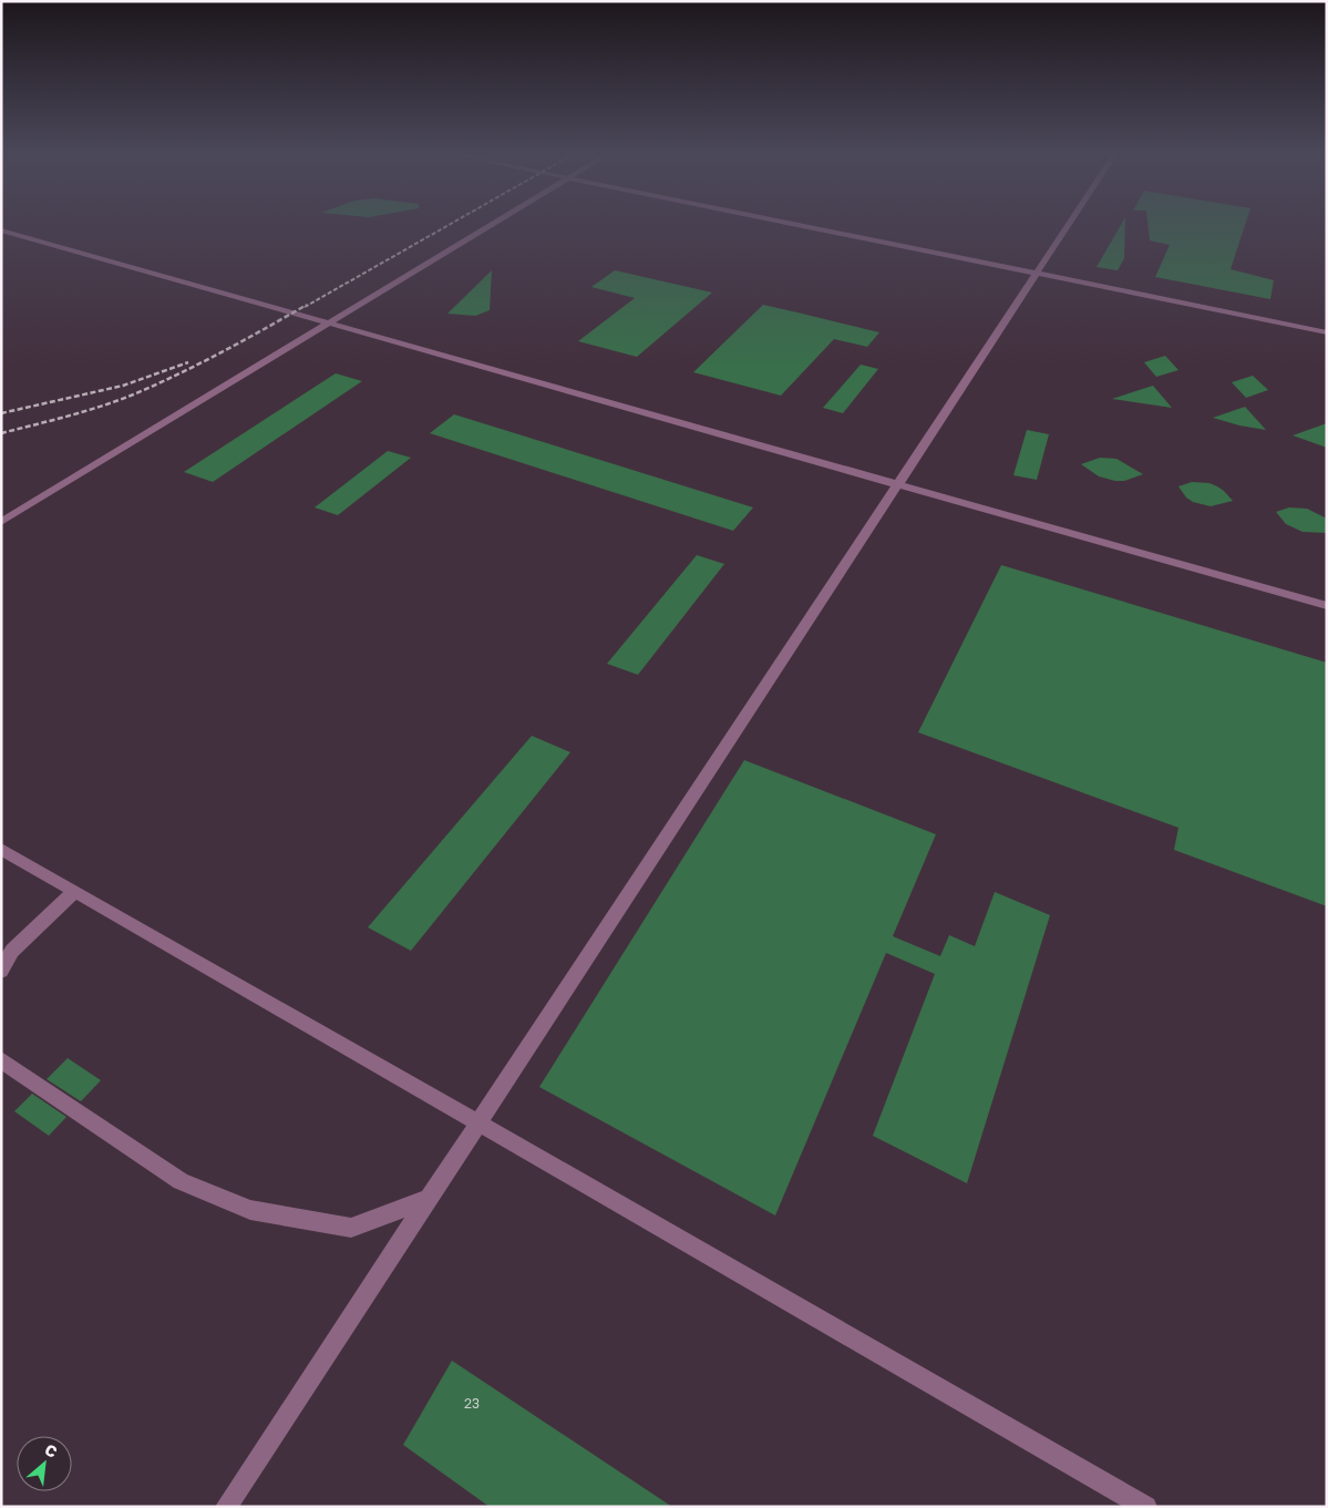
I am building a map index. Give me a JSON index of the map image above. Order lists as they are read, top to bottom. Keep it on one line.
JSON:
{"house_numbers":["23"],"north":"top right"}
